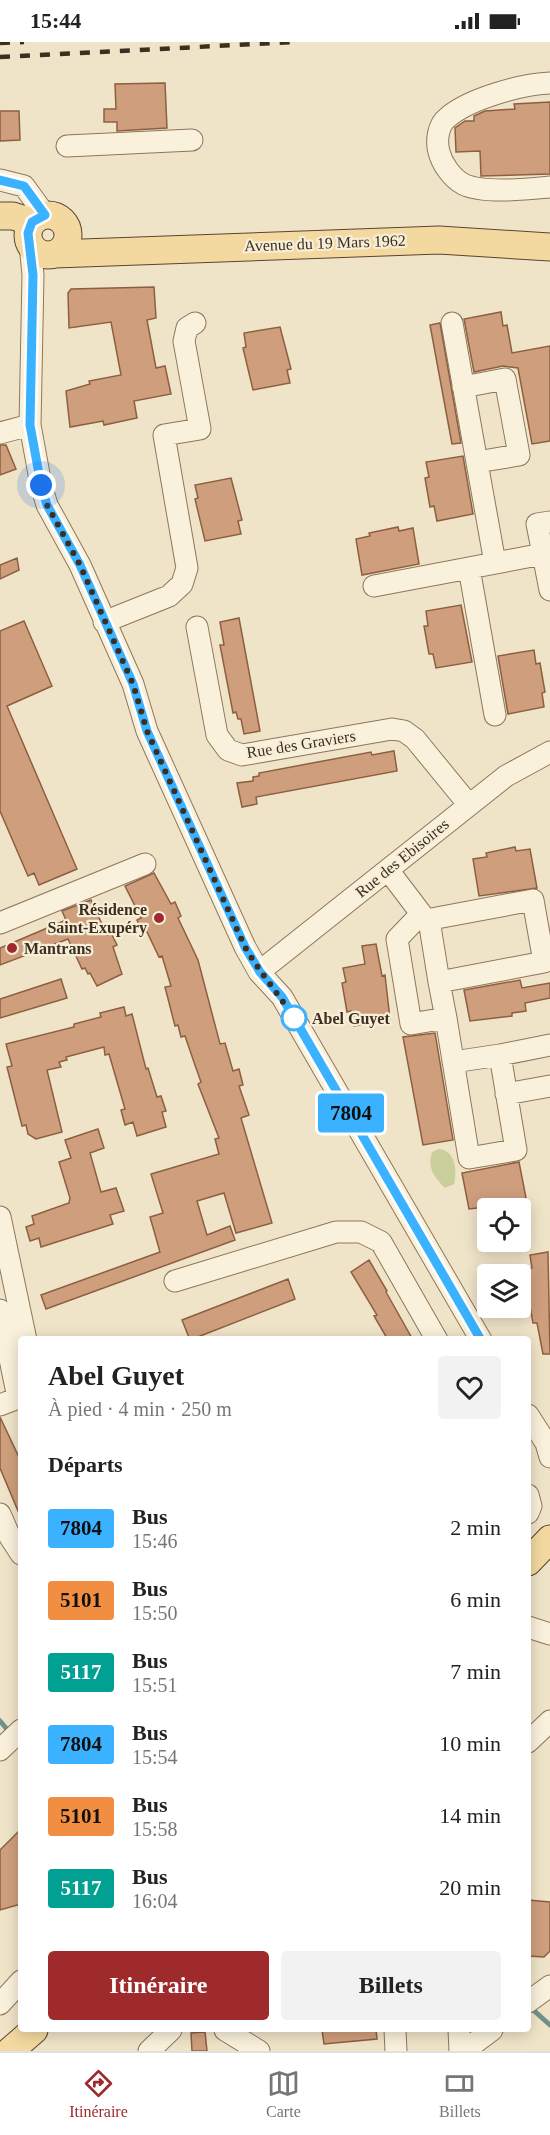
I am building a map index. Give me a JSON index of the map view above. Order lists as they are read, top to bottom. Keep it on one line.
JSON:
{"streets":{"main road":["Avenue du 19 Mars 1962"],"street":["Rue des Graviers","Rue des Ebisoires"]},"crossings":[["Rue des Graviers","Rue des Ebisoires"]],"places":["Résidence Saint-Exupéry","Mantrans","Abel Guyet"],"lines":["bus line 7804"],"page":{"status":"15:44","on_map":"7804","heading":[["Abel Guyet","À pied · 4 min · 250 m"],"Départs"],"list":[{"mark":"7804","name":"Bus","note":"15:46","value":"2 min"},{"mark":"5101","name":"Bus","note":"15:50","value":"6 min"},{"mark":"5117","name":"Bus","note":"15:51","value":"7 min"},{"mark":"7804","name":"Bus","note":"15:54","value":"10 min"},{"mark":"5101","name":"Bus","note":"15:58","value":"14 min"},{"mark":"5117","name":"Bus","note":"16:04","value":"20 min"}],"buttons":["Itinéraire","Billets"],"tabs":["Itinéraire","Carte","Billets"]}}
